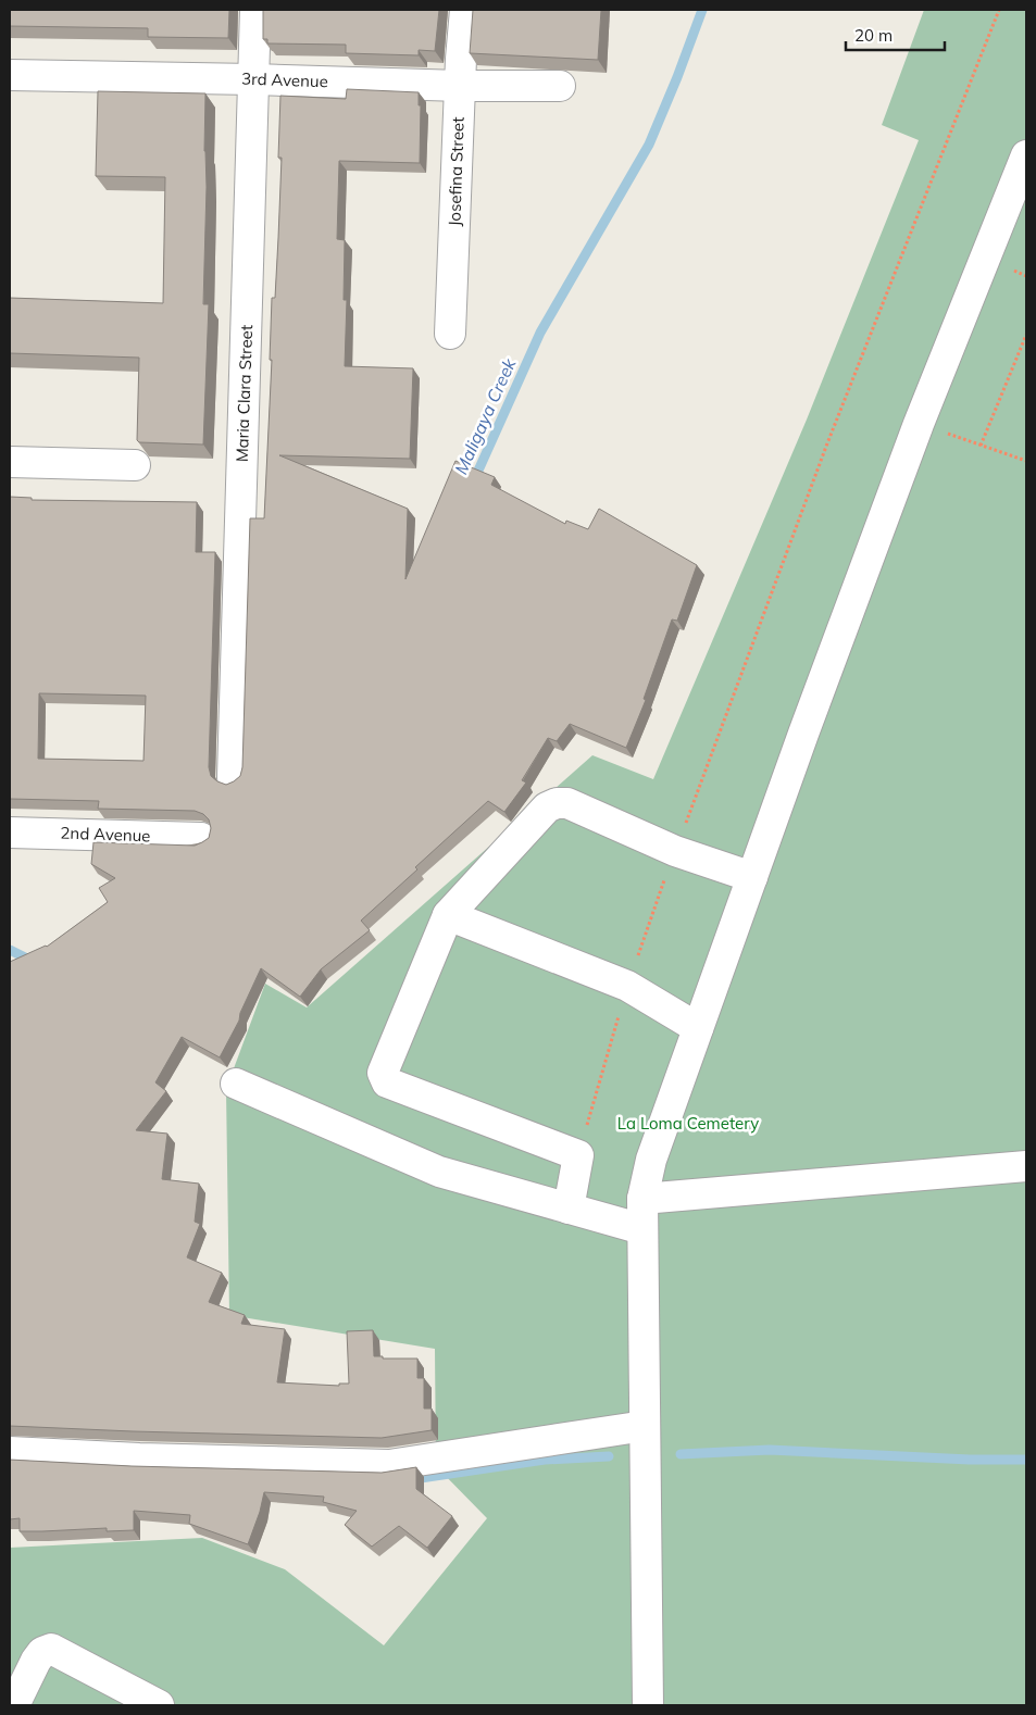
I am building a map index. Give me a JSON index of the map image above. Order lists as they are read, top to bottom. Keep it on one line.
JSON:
{"streets":{"street":["3rd Avenue","Josefina Street","Maria Clara Street","2nd Avenue"]},"crossings":[["3rd Avenue","Josefina Street"],["3rd Avenue","Maria Clara Street"]],"water":["Maligaya Creek"],"parks":["La Loma Cemetery"],"scale_bar":"20 m"}
